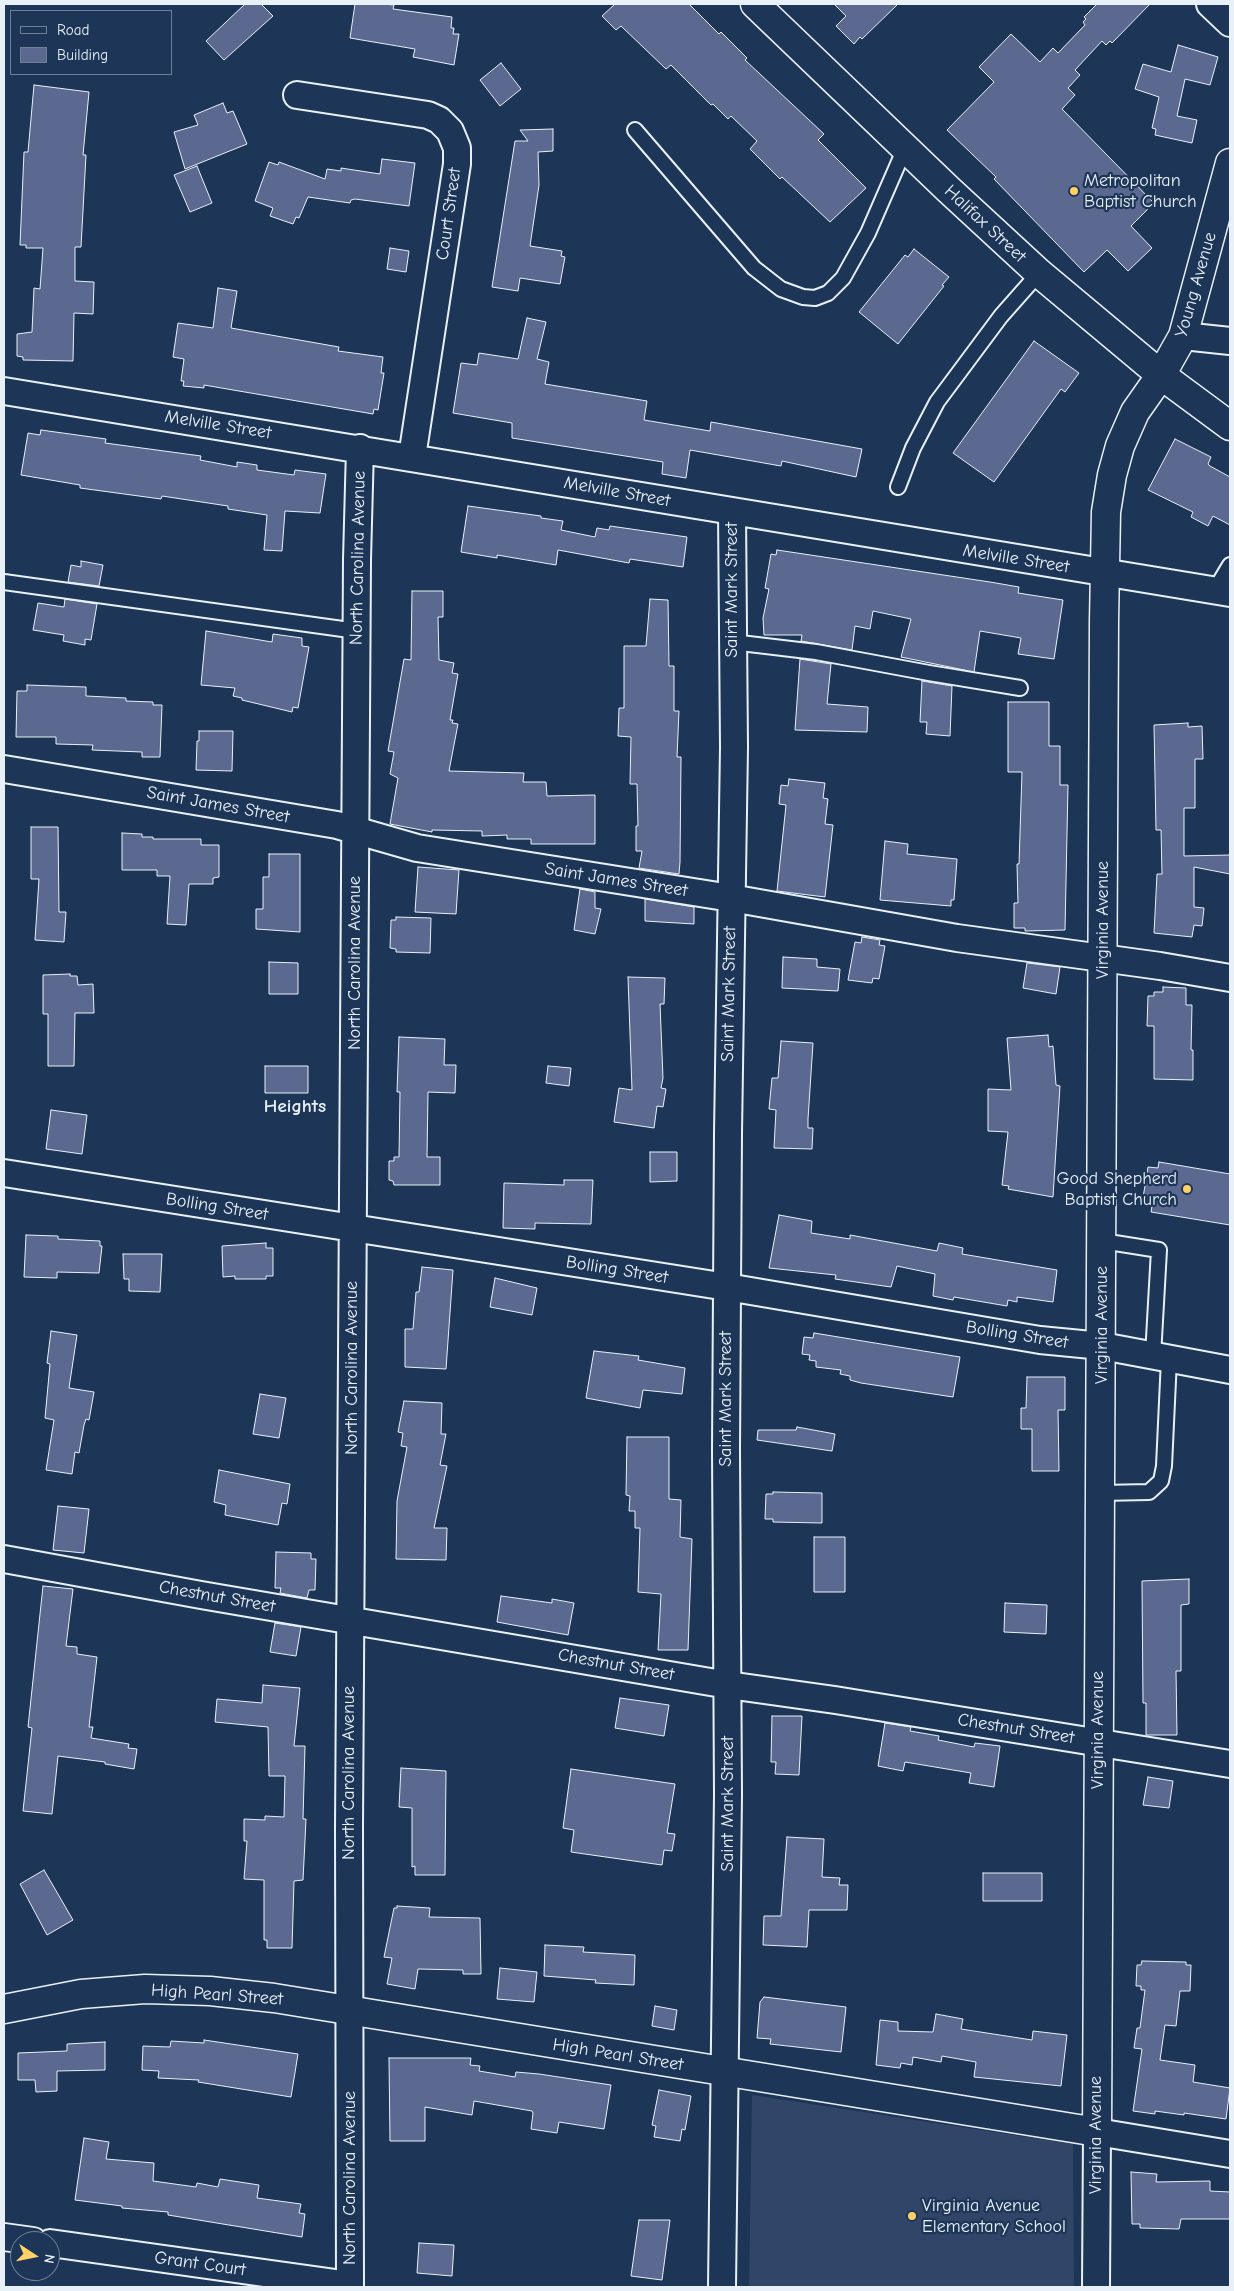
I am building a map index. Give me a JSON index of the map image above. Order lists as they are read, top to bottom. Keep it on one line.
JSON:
{"streets":{"street":["Court Street","Halifax Street","Young Avenue","Melville Street","North Carolina Avenue","Saint Mark Street","Saint James Street","Virginia Avenue","Bolling Street","Chestnut Street","High Pearl Street","Grant Court"]},"crossings":[["Court Street","Melville Street"],["Halifax Street","Young Avenue"],["Halifax Street","Virginia Avenue"],["Young Avenue","Virginia Avenue"],["Melville Street","North Carolina Avenue"],["Melville Street","Saint Mark Street"],["Melville Street","Virginia Avenue"],["North Carolina Avenue","Saint James Street"],["North Carolina Avenue","Bolling Street"],["North Carolina Avenue","Chestnut Street"],["North Carolina Avenue","High Pearl Street"],["North Carolina Avenue","Grant Court"],["Saint Mark Street","Saint James Street"],["Saint Mark Street","Bolling Street"],["Saint Mark Street","Chestnut Street"],["Saint Mark Street","High Pearl Street"],["Saint James Street","Virginia Avenue"],["Virginia Avenue","Bolling Street"],["Virginia Avenue","Chestnut Street"],["Virginia Avenue","High Pearl Street"]],"districts":["Heights"],"places":["Metropolitan Baptist Church","Good Shepherd Baptist Church","Virginia Avenue Elementary School"],"legend":["Road","Building"],"north":"right"}
